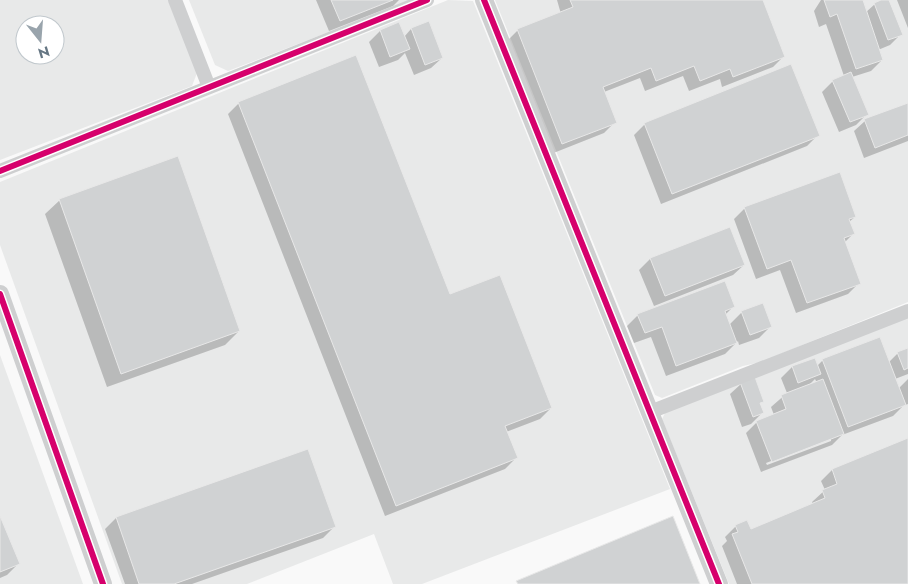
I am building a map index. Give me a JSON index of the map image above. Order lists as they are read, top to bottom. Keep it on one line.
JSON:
{"north":"bottom"}
